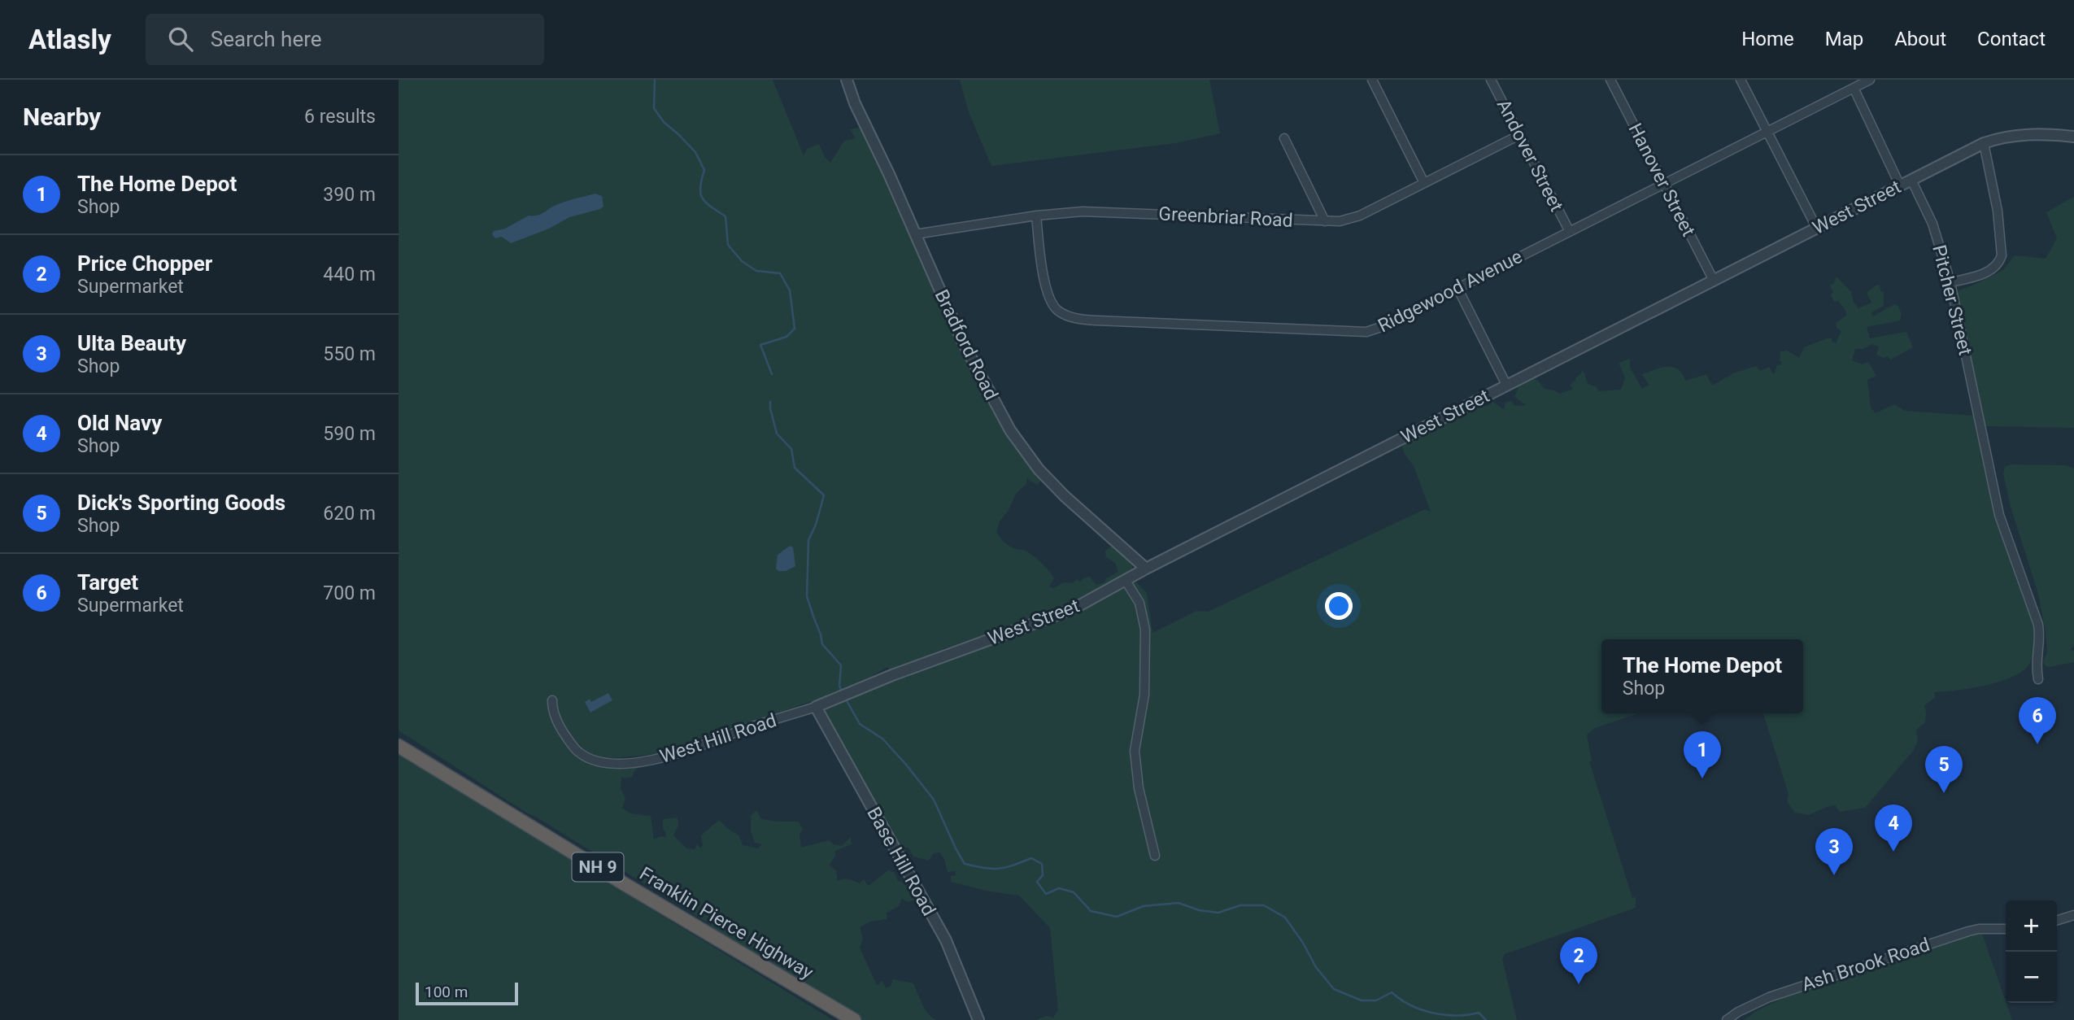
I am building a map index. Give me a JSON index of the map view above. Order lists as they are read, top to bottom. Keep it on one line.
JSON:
{"streets":{"highway":["NH 9","Franklin Pierce Highway"],"street":["Andover Street","Hanover Street","West Street","Greenbriar Road","Ridgewood Avenue","Pitcher Street","Bradford Road","West Hill Road","Base Hill Road","Ash Brook Road"]},"crossings":[["Andover Street","Greenbriar Road"],["Andover Street","Ridgewood Avenue"],["Hanover Street","West Street"],["Hanover Street","Ridgewood Avenue"],["West Street","Pitcher Street"],["West Street","Bradford Road"],["West Street","West Hill Road"],["West Street","Base Hill Road"],["Greenbriar Road","Ridgewood Avenue"],["Greenbriar Road","Bradford Road"],["West Hill Road","Base Hill Road"]],"scale_bar":"100 m","page":{"header":"Atlasly","search":"Search here","nav":["Home","Map","About","Contact"],"heading":["Nearby","6 results"],"list":[{"mark":"1","name":"The Home Depot","note":"Shop","value":"390 m"},{"mark":"2","name":"Price Chopper","note":"Supermarket","value":"440 m"},{"mark":"3","name":"Ulta Beauty","note":"Shop","value":"550 m"},{"mark":"4","name":"Old Navy","note":"Shop","value":"590 m"},{"mark":"5","name":"Dick's Sporting Goods","note":"Shop","value":"620 m"},{"mark":"6","name":"Target","note":"Supermarket","value":"700 m"}],"popup":["The Home Depot","Shop"],"pins":["6","1","5","4","3","2"],"map_buttons":["+","−"],"scale":"100 m"}}
